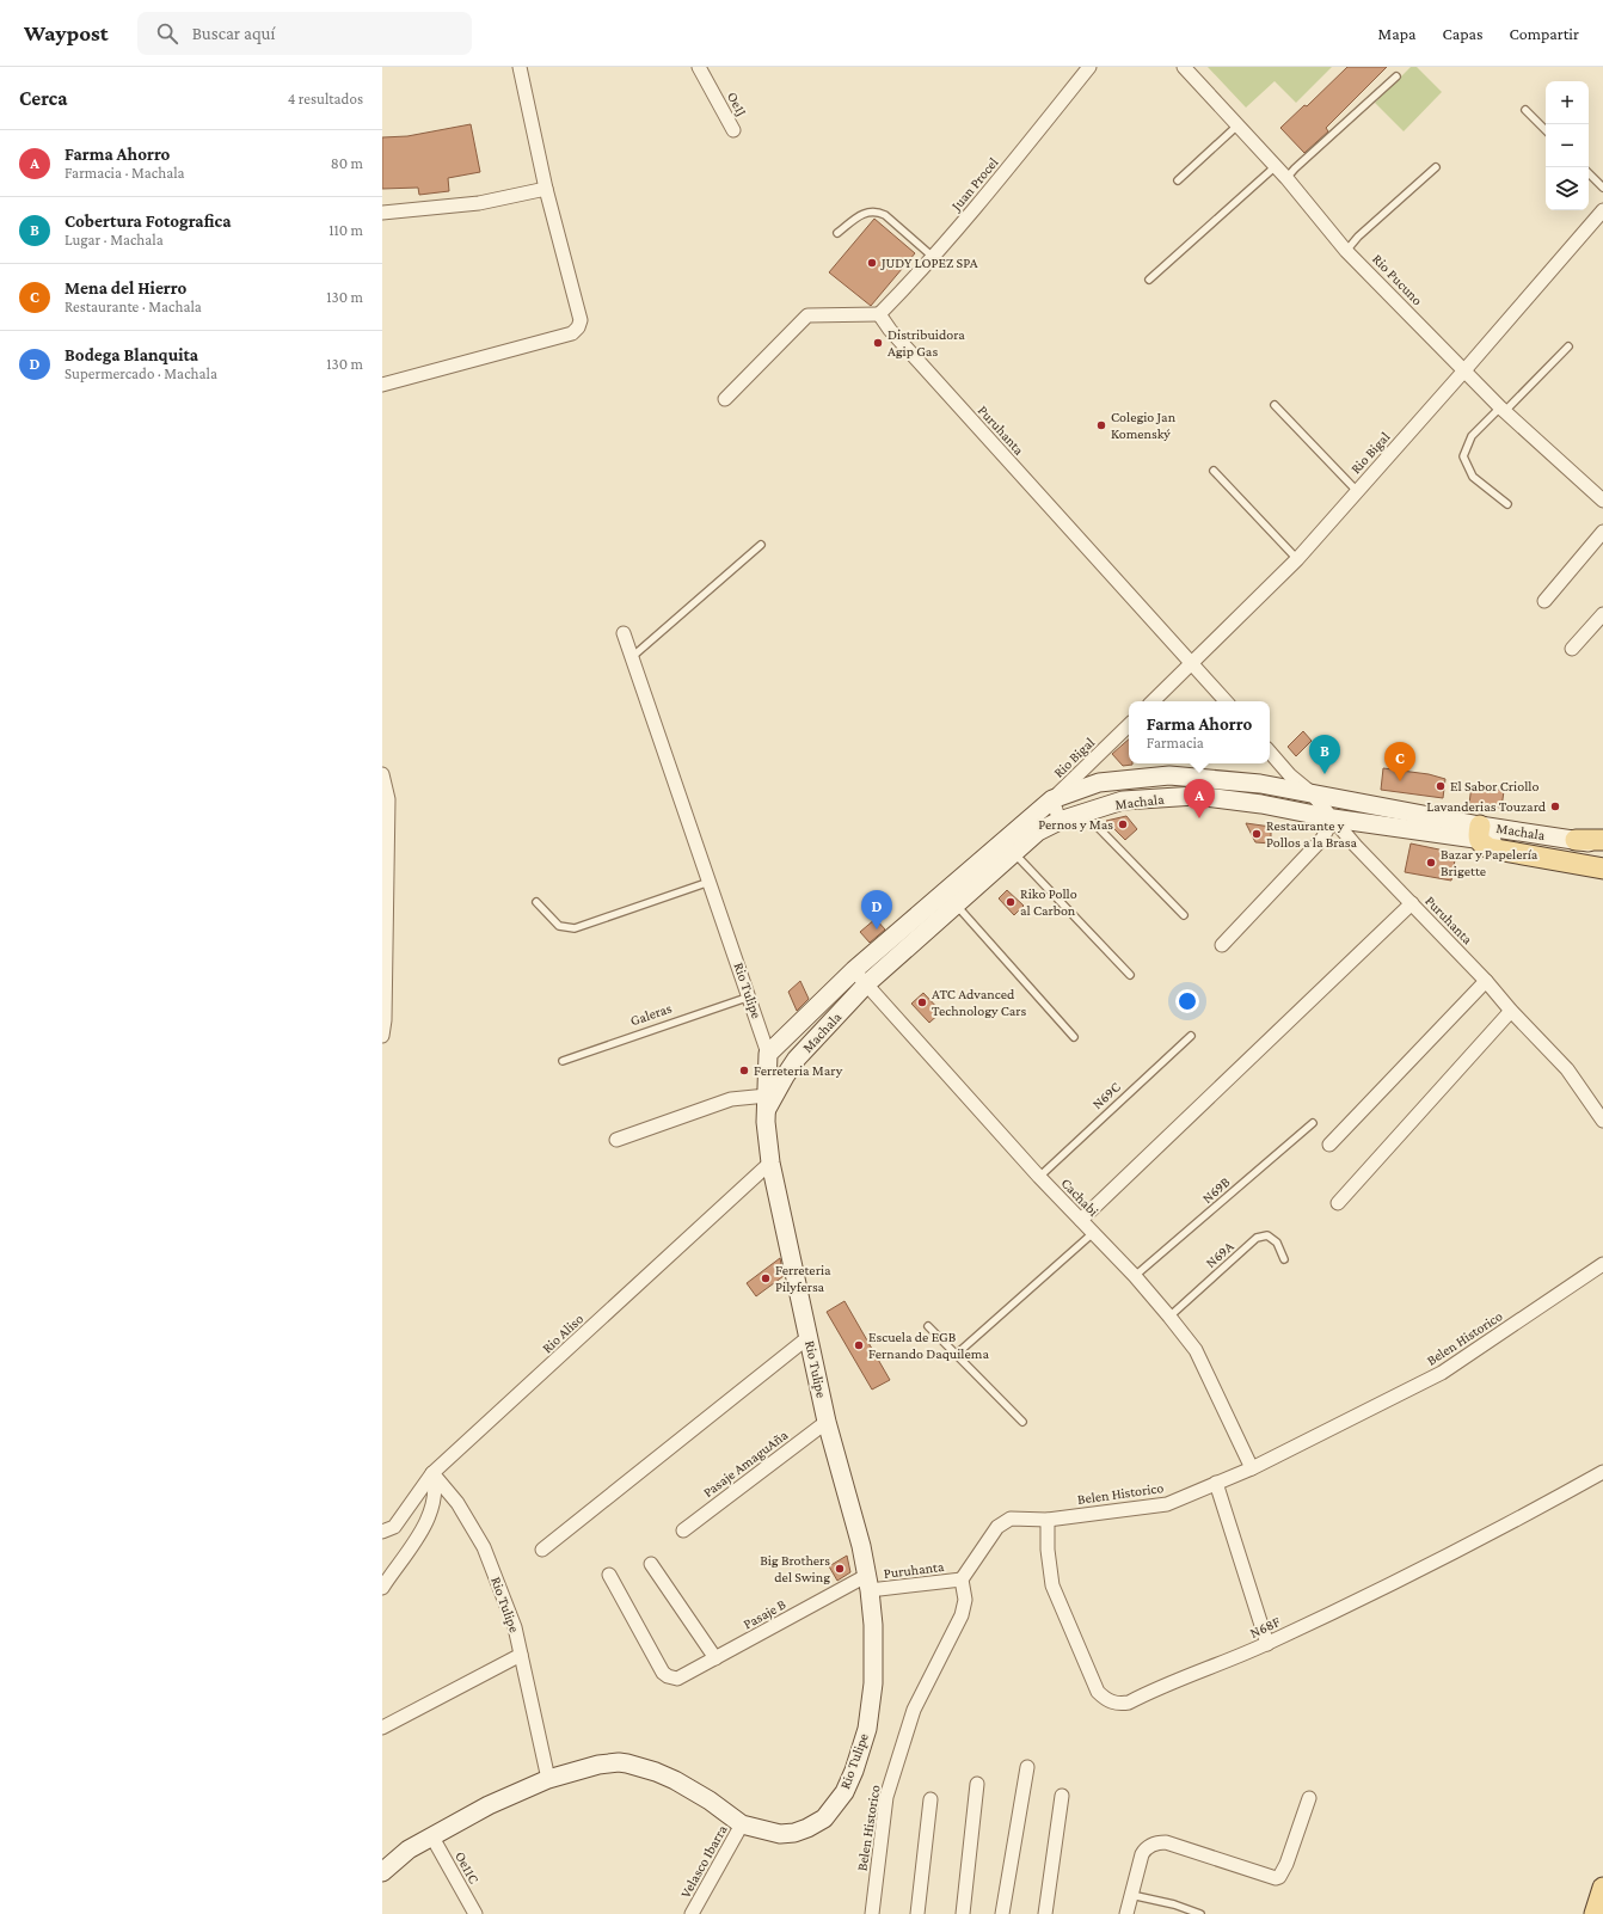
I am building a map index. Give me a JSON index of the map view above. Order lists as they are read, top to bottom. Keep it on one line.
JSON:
{"streets":{"main road":["Machala","Rio Tulipe"],"street":["Oe1J","Juan Procel","Rio Pucuno","Puruhanta","Rio Bigal","Cachabi","Rio Aliso","Belen Historico","Pasaje AmaguAña","Pasaje B","N68F","Velasco Ibarra","Oe11C"],"lane":["Galeras","N69C","N69B","N69A"]},"crossings":[["Juan Procel","Puruhanta"],["Rio Pucuno","Rio Bigal"],["Puruhanta","Rio Bigal"],["Puruhanta","Machala"],["Puruhanta","Rio Tulipe"],["Puruhanta","Belen Historico"],["Puruhanta","Pasaje B"],["Rio Bigal","Machala"],["Machala","Rio Tulipe"],["Machala","Cachabi"],["Rio Tulipe","Galeras"],["Rio Tulipe","Rio Aliso"],["Rio Tulipe","Pasaje AmaguAña"],["Rio Tulipe","Pasaje B"],["Rio Tulipe","Velasco Ibarra"],["Rio Tulipe","Oe11C"],["N69C","Cachabi"],["N69B","Cachabi"],["Cachabi","N69A"],["Cachabi","Belen Historico"],["Belen Historico","N68F"]],"places":["JUDY LOPEZ SPA","Distribuidora Agip Gas","Colegio Jan Komenský","El Sabor Criollo","Lavanderias Touzard","Pernos y Mas","Restaurante y Pollos a la Brasa","Bazar y Papelería Brigette","Riko Pollo al Carbon","ATC Advanced Technology Cars","Ferreteria Mary","Ferreteria Pilyfersa","Escuela de EGB Fernando Daquilema","Big Brothers del Swing"],"page":{"header":"Waypost","search":"Buscar aquí","nav":["Mapa","Capas","Compartir"],"heading":["Cerca","4 resultados"],"map_buttons":["+","−"],"list":[{"mark":"A","name":"Farma Ahorro","note":"Farmacia · Machala","value":"80 m"},{"mark":"B","name":"Cobertura Fotografica","note":"Lugar · Machala","value":"110 m"},{"mark":"C","name":"Mena del Hierro","note":"Restaurante · Machala","value":"130 m"},{"mark":"D","name":"Bodega Blanquita","note":"Supermercado · Machala","value":"130 m"}],"popup":["Farma Ahorro","Farmacia"],"pins":["B","C","A","D"]}}
